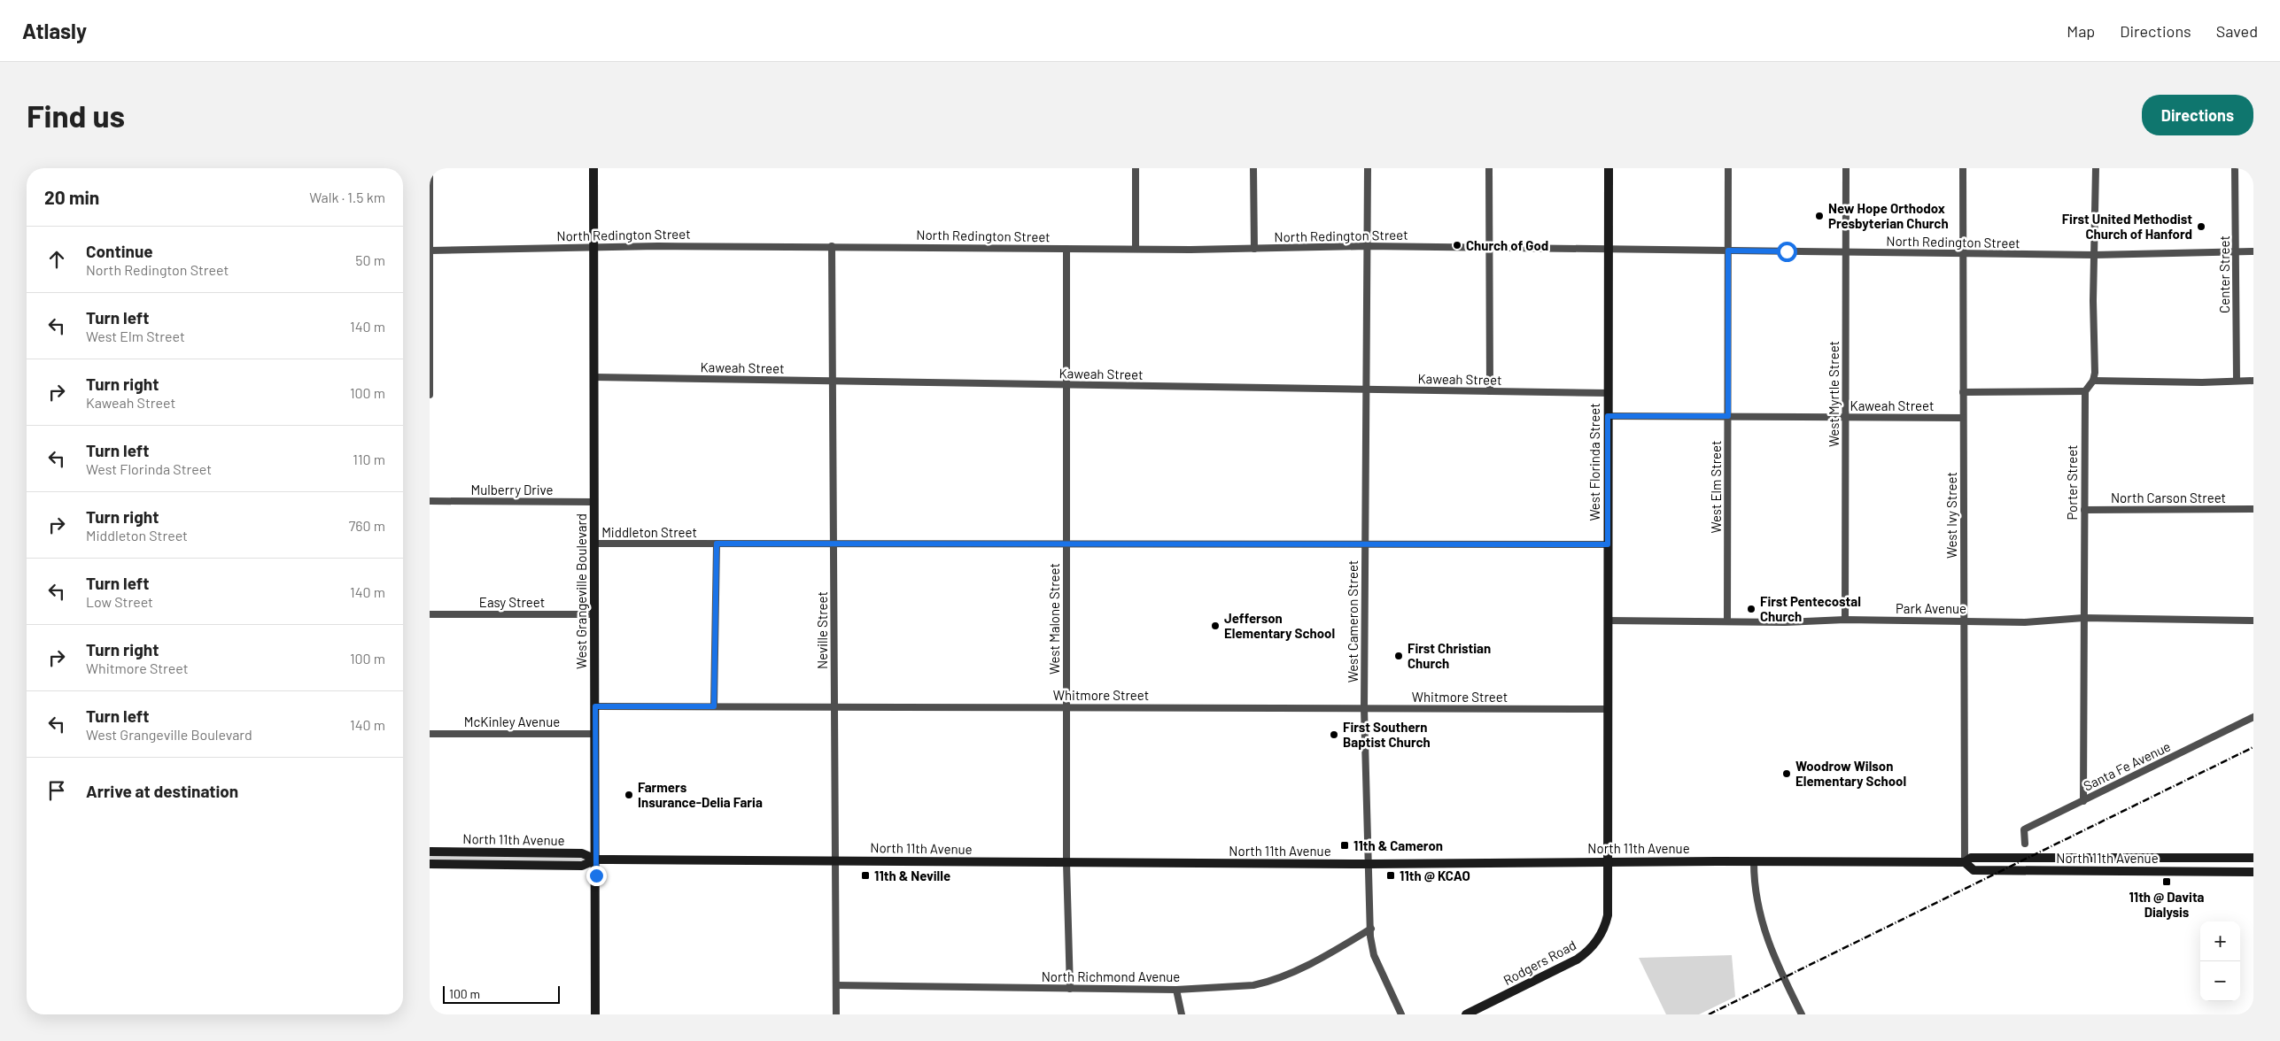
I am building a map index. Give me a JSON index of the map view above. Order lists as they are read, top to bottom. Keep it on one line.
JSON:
{"streets":{"main road":["West Florinda Street","West Grangeville Boulevard","North 11th Avenue","Rodgers Road"],"street":["North Redington Street","Center Street","Kaweah Street","West Myrtle Street","Porter Street","West Elm Street","Mulberry Drive","North Carson Street","West Ivy Street","Middleton Street","Easy Street","Park Avenue","West Malone Street","West Cameron Street","Neville Street","Whitmore Street","McKinley Avenue","Santa Fe Avenue","North Richmond Avenue"]},"crossings":[["North Redington Street","Center Street"],["North Redington Street","West Myrtle Street"],["North Redington Street","West Florinda Street"],["North Redington Street","West Elm Street"],["North Redington Street","West Ivy Street"],["North Redington Street","West Grangeville Boulevard"],["North Redington Street","West Malone Street"],["North Redington Street","West Cameron Street"],["North Redington Street","Neville Street"],["Kaweah Street","West Myrtle Street"],["Kaweah Street","West Florinda Street"],["Kaweah Street","West Elm Street"],["Kaweah Street","West Ivy Street"],["Kaweah Street","West Grangeville Boulevard"],["Kaweah Street","West Malone Street"],["Kaweah Street","West Cameron Street"],["Kaweah Street","Neville Street"],["West Myrtle Street","Park Avenue"],["West Florinda Street","Middleton Street"],["West Florinda Street","Park Avenue"],["West Florinda Street","Whitmore Street"],["West Florinda Street","North 11th Avenue"],["West Florinda Street","Rodgers Road"],["Porter Street","North Carson Street"],["Porter Street","Park Avenue"],["Porter Street","Santa Fe Avenue"],["West Elm Street","Park Avenue"],["Mulberry Drive","West Grangeville Boulevard"],["West Ivy Street","Park Avenue"],["West Ivy Street","North 11th Avenue"],["Middleton Street","West Grangeville Boulevard"],["Middleton Street","West Malone Street"],["Middleton Street","West Cameron Street"],["Middleton Street","Neville Street"],["West Grangeville Boulevard","Easy Street"],["West Grangeville Boulevard","Whitmore Street"],["West Grangeville Boulevard","McKinley Avenue"],["West Grangeville Boulevard","North 11th Avenue"],["West Malone Street","Whitmore Street"],["West Malone Street","North 11th Avenue"],["West Malone Street","North Richmond Avenue"],["West Cameron Street","Whitmore Street"],["West Cameron Street","North 11th Avenue"],["West Cameron Street","North Richmond Avenue"],["Neville Street","Whitmore Street"],["Neville Street","North 11th Avenue"],["Neville Street","North Richmond Avenue"],["North 11th Avenue","Rodgers Road"]],"places":{"other":["New Hope Orthodox Presbyterian Church","First United Methodist Church of Hanford","Church of God","First Pentecostal Church","Jefferson Elementary School","First Christian Church","First Southern Baptist Church","Woodrow Wilson Elementary School","Farmers Insurance-Delia Faria"],"transit":["11th & Cameron","11th & Neville","11th @ KCAO","11th @ Davita Dialysis"]},"scale_bar":"100 m","page":{"header":"Atlasly","nav":["Map","Directions","Saved"],"buttons":"Directions","title":"Find us","heading":["20 min","Walk · 1.5 km"],"list":[["Continue","North Redington Street","50 m"],["Turn left","West Elm Street","140 m"],["Turn right","Kaweah Street","100 m"],["Turn left","West Florinda Street","110 m"],["Turn right","Middleton Street","760 m"],["Turn left","Low Street","140 m"],["Turn right","Whitmore Street","100 m"],["Turn left","West Grangeville Boulevard","140 m"],"Arrive at destination"],"map_buttons":["+","−"],"scale":"100 m"}}
